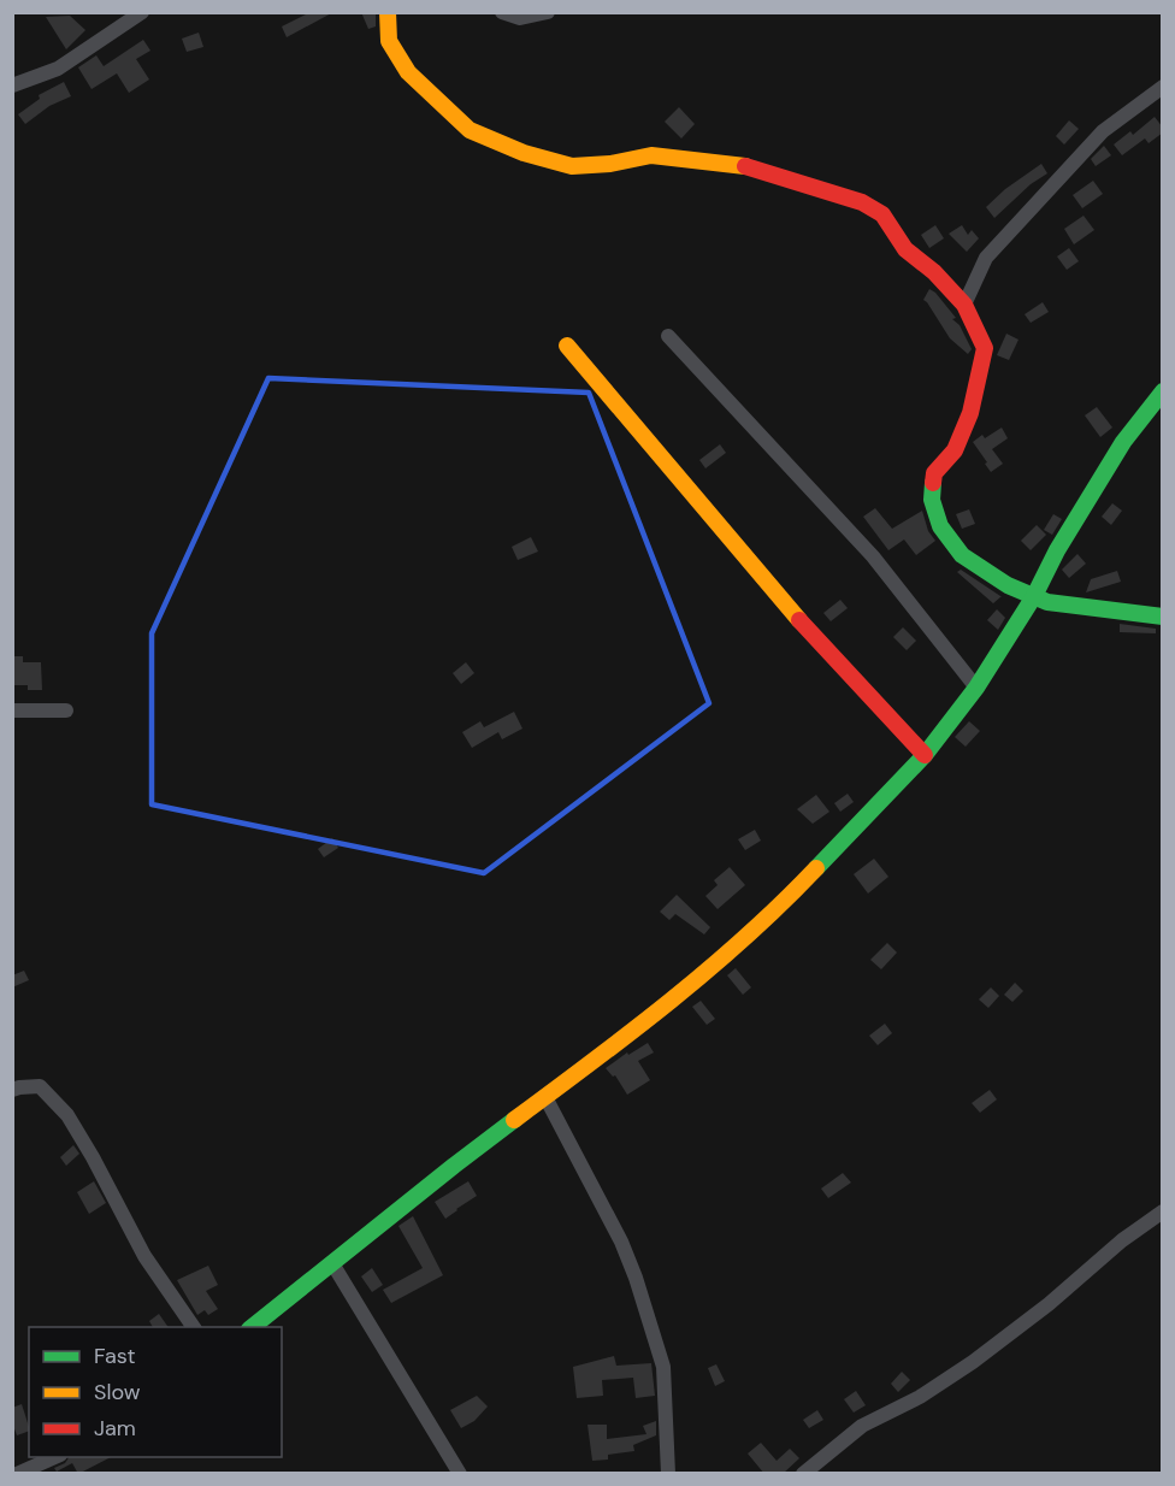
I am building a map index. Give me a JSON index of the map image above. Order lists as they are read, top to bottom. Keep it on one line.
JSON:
{"legend":["Fast","Slow","Jam"]}
